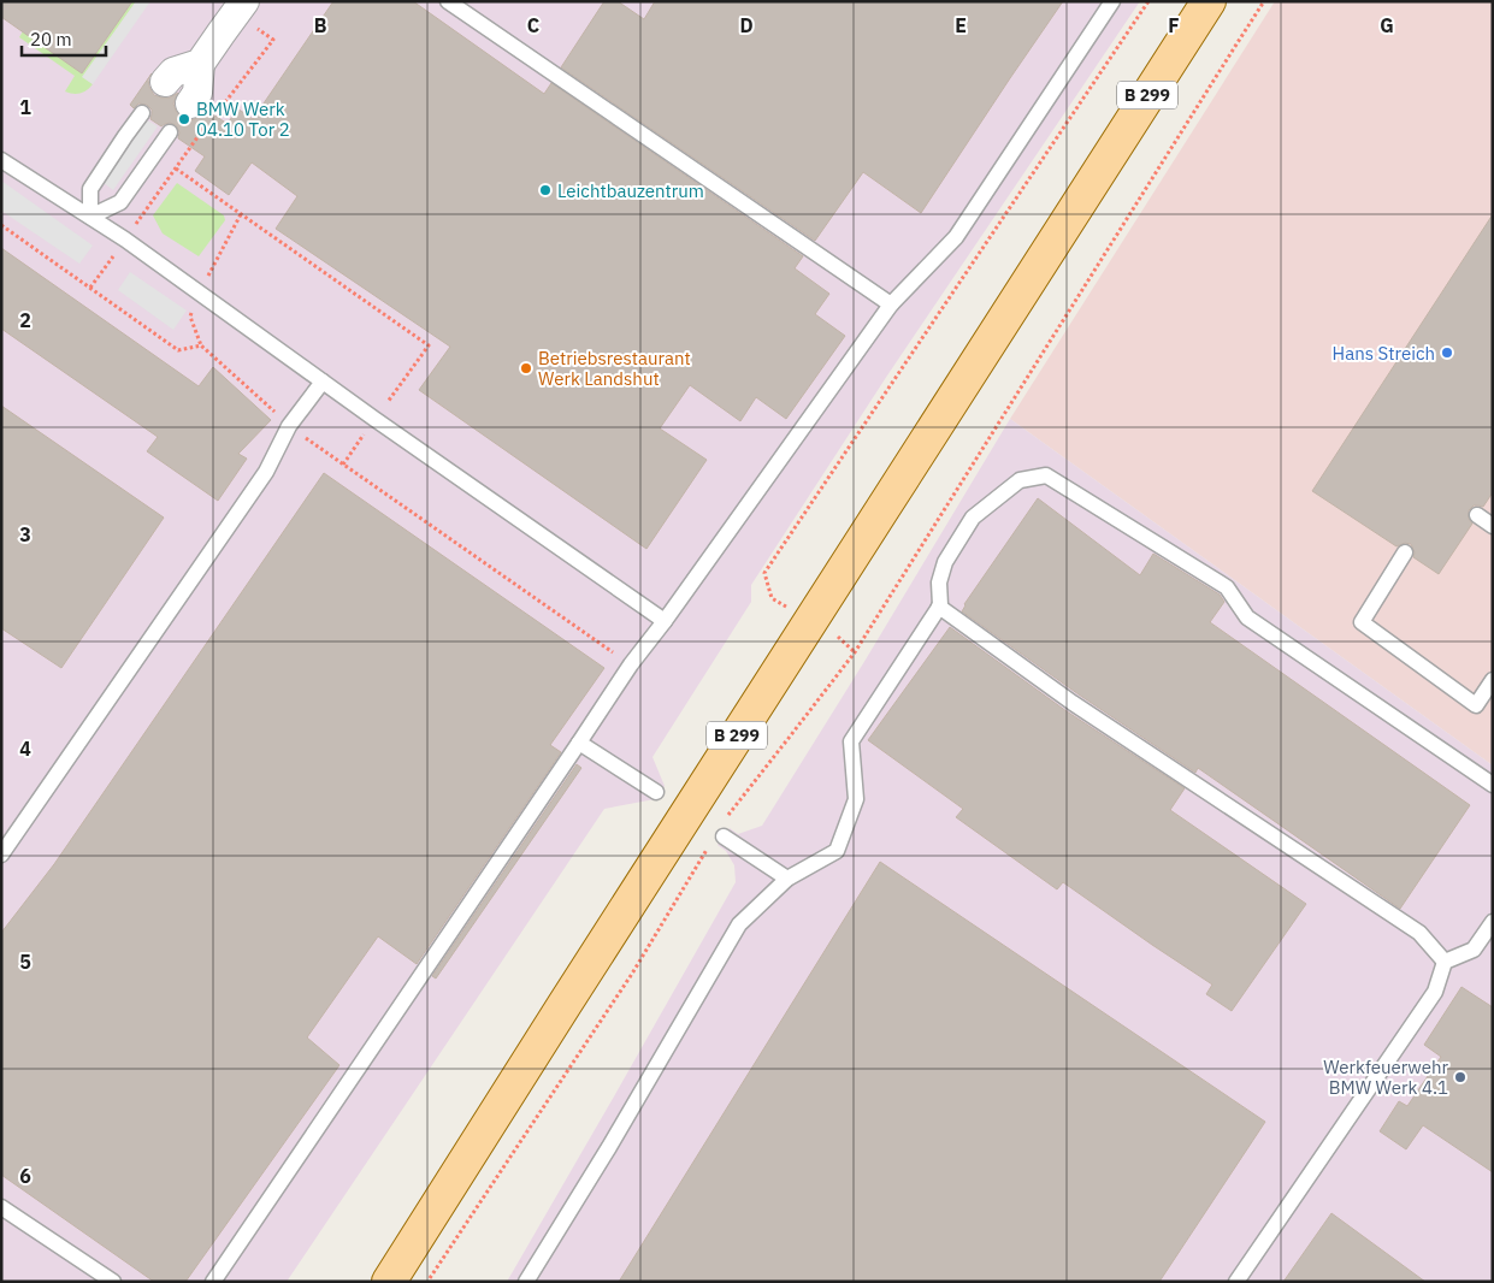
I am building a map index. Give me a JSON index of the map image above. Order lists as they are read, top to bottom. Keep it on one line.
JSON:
{"streets":{"main road":["B 299"]},"places":["BMW Werk 04.10 Tor 2","Leichtbauzentrum","Hans Streich","Betriebsrestaurant Werk Landshut","Werkfeuerwehr BMW Werk 4.1"],"scale_bar":"20 m","grid":{"columns":["B","C","D","E","F","G"],"rows":["1","2","3","4","5","6"]}}
